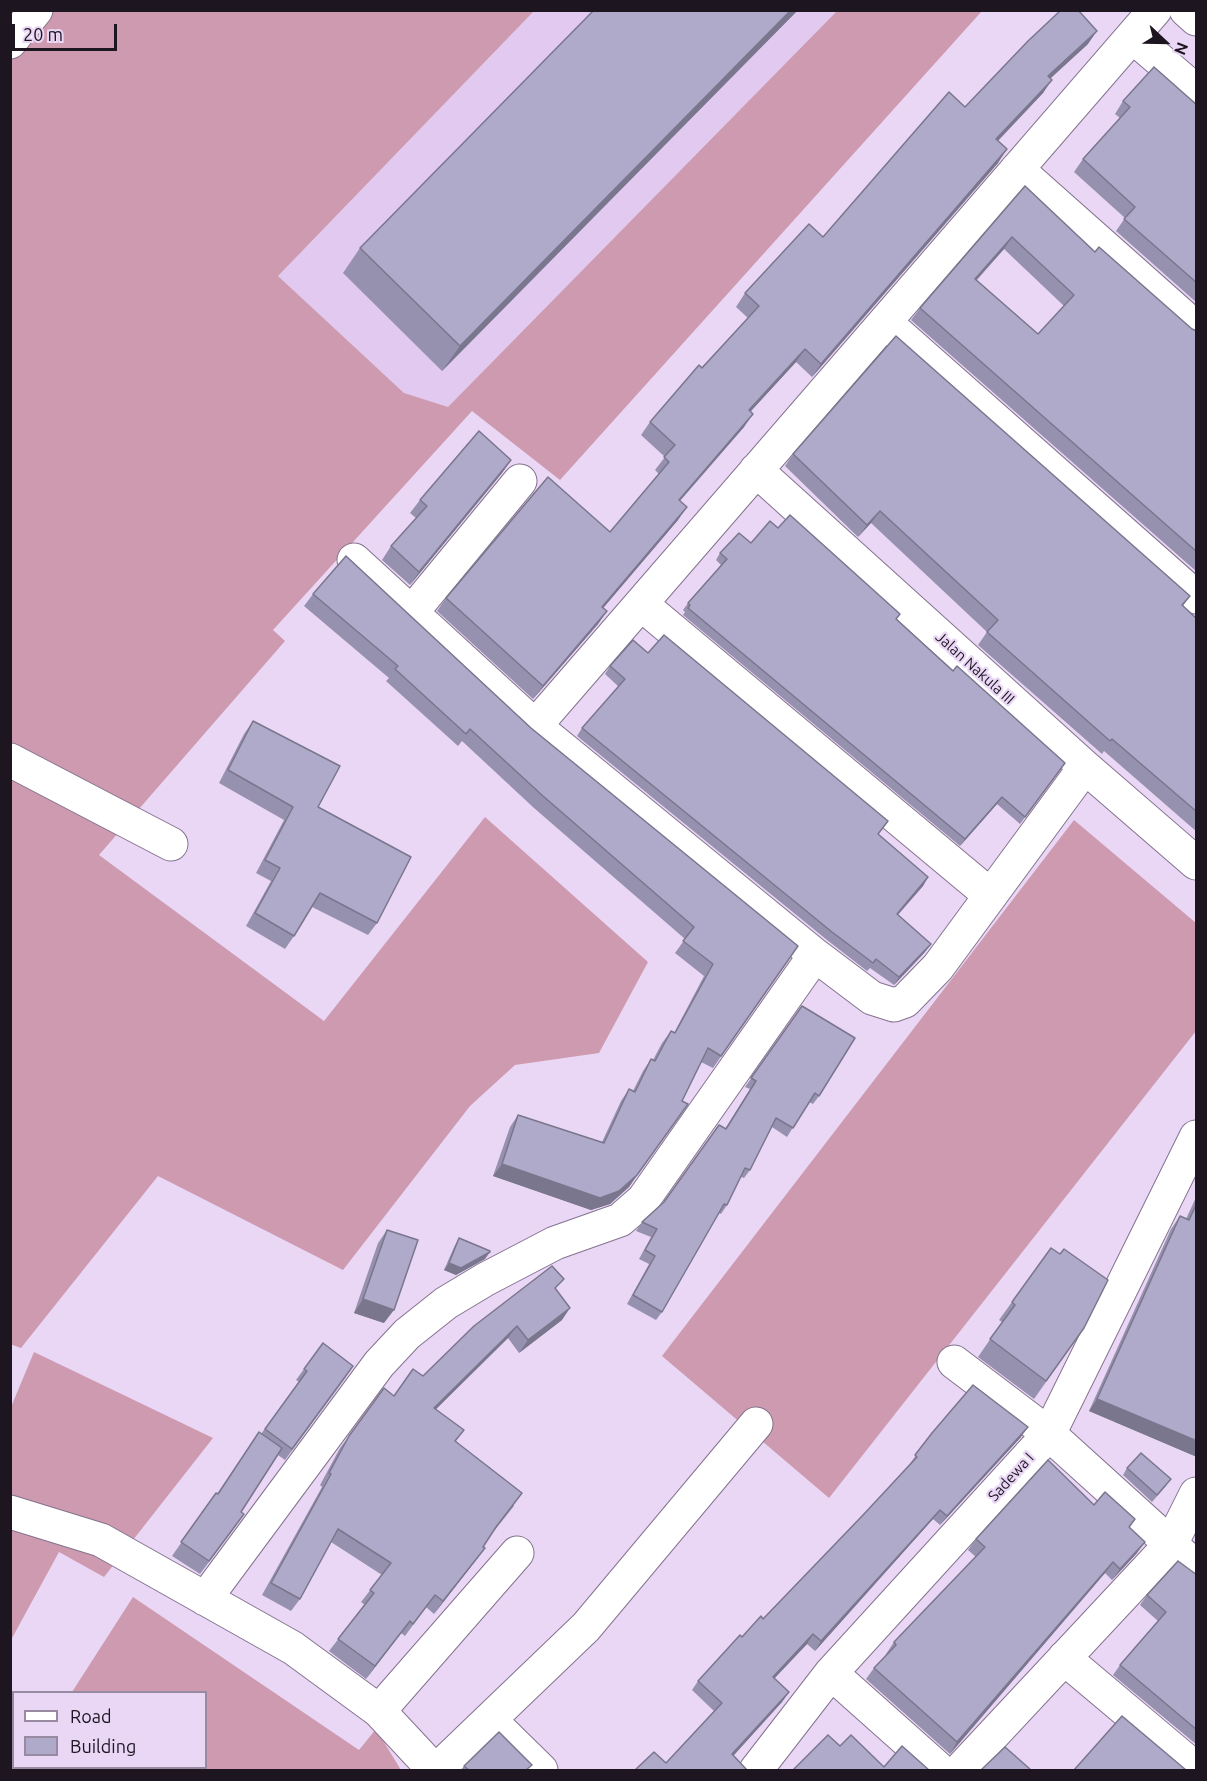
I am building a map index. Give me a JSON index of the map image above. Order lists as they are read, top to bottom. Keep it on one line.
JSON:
{"streets":{"street":["Jalan Nakula III","Sadewa I"]},"legend":["Road","Building"],"scale_bar":"20 m","north":"right"}
